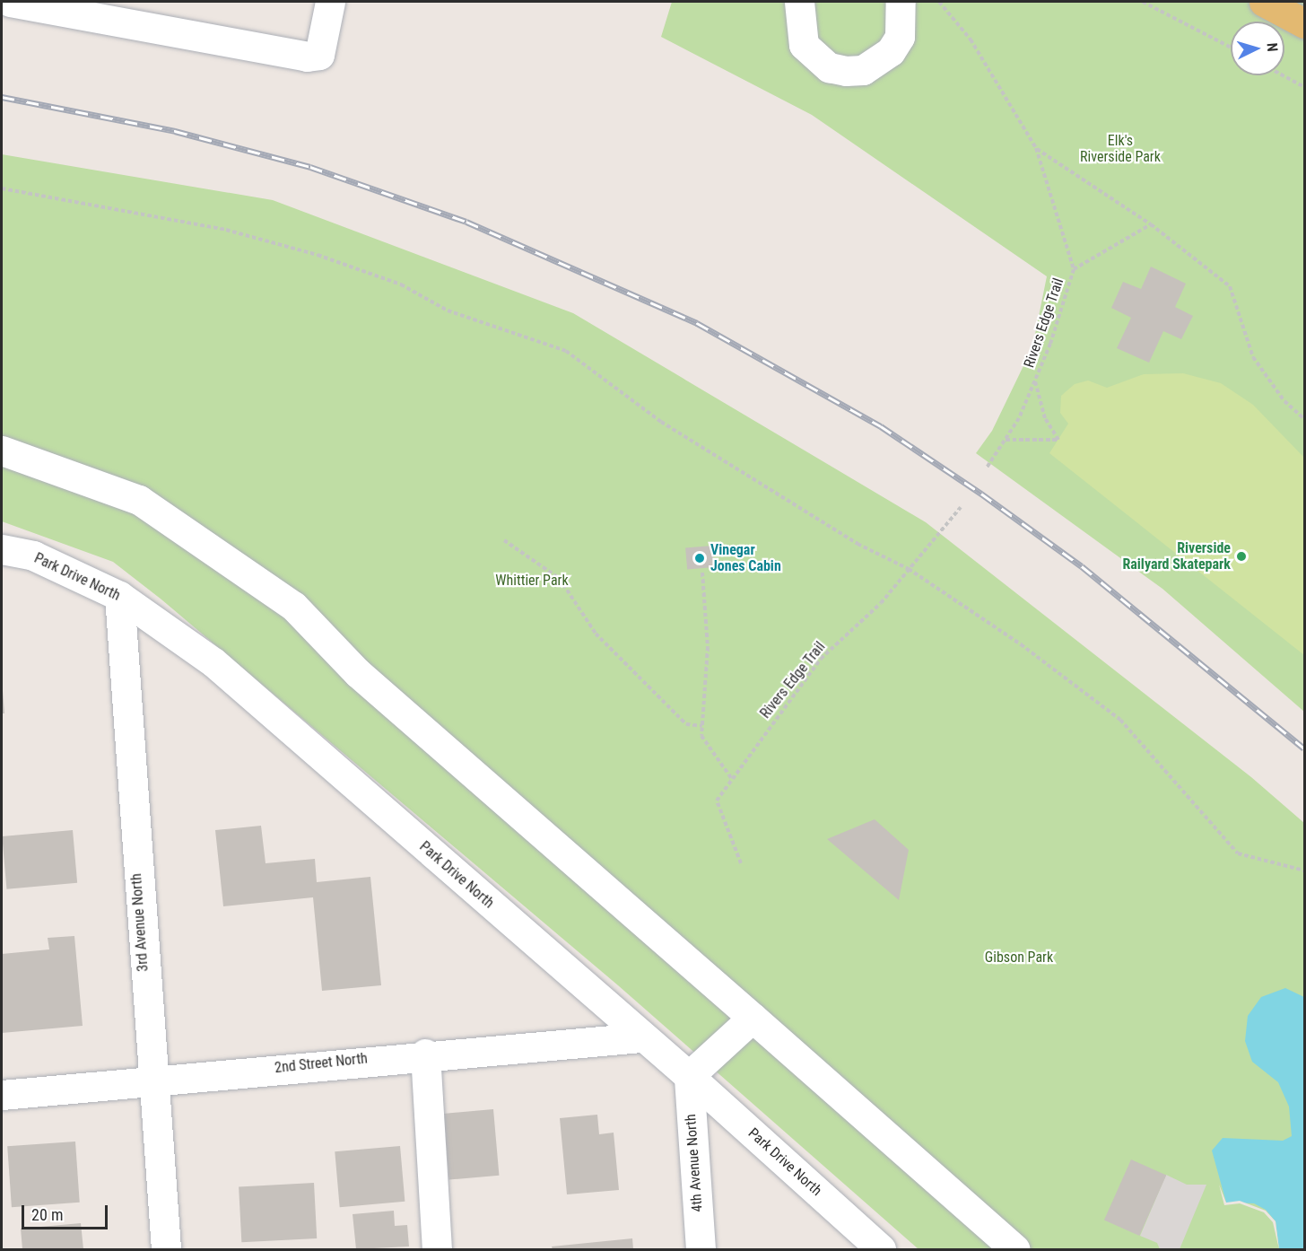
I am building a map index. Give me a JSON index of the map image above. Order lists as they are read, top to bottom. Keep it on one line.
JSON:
{"streets":{"street":["Park Drive North","3rd Avenue North","2nd Street North","4th Avenue North"],"path":["Rivers Edge Trail"]},"crossings":[["Park Drive North","3rd Avenue North"],["Park Drive North","2nd Street North"],["Park Drive North","4th Avenue North"],["3rd Avenue North","2nd Street North"]],"parks":["Elk's Riverside Park","Whittier Park","Gibson Park"],"places":["Riverside Railyard Skatepark","Vinegar Jones Cabin"],"scale_bar":"20 m","north":"right"}
